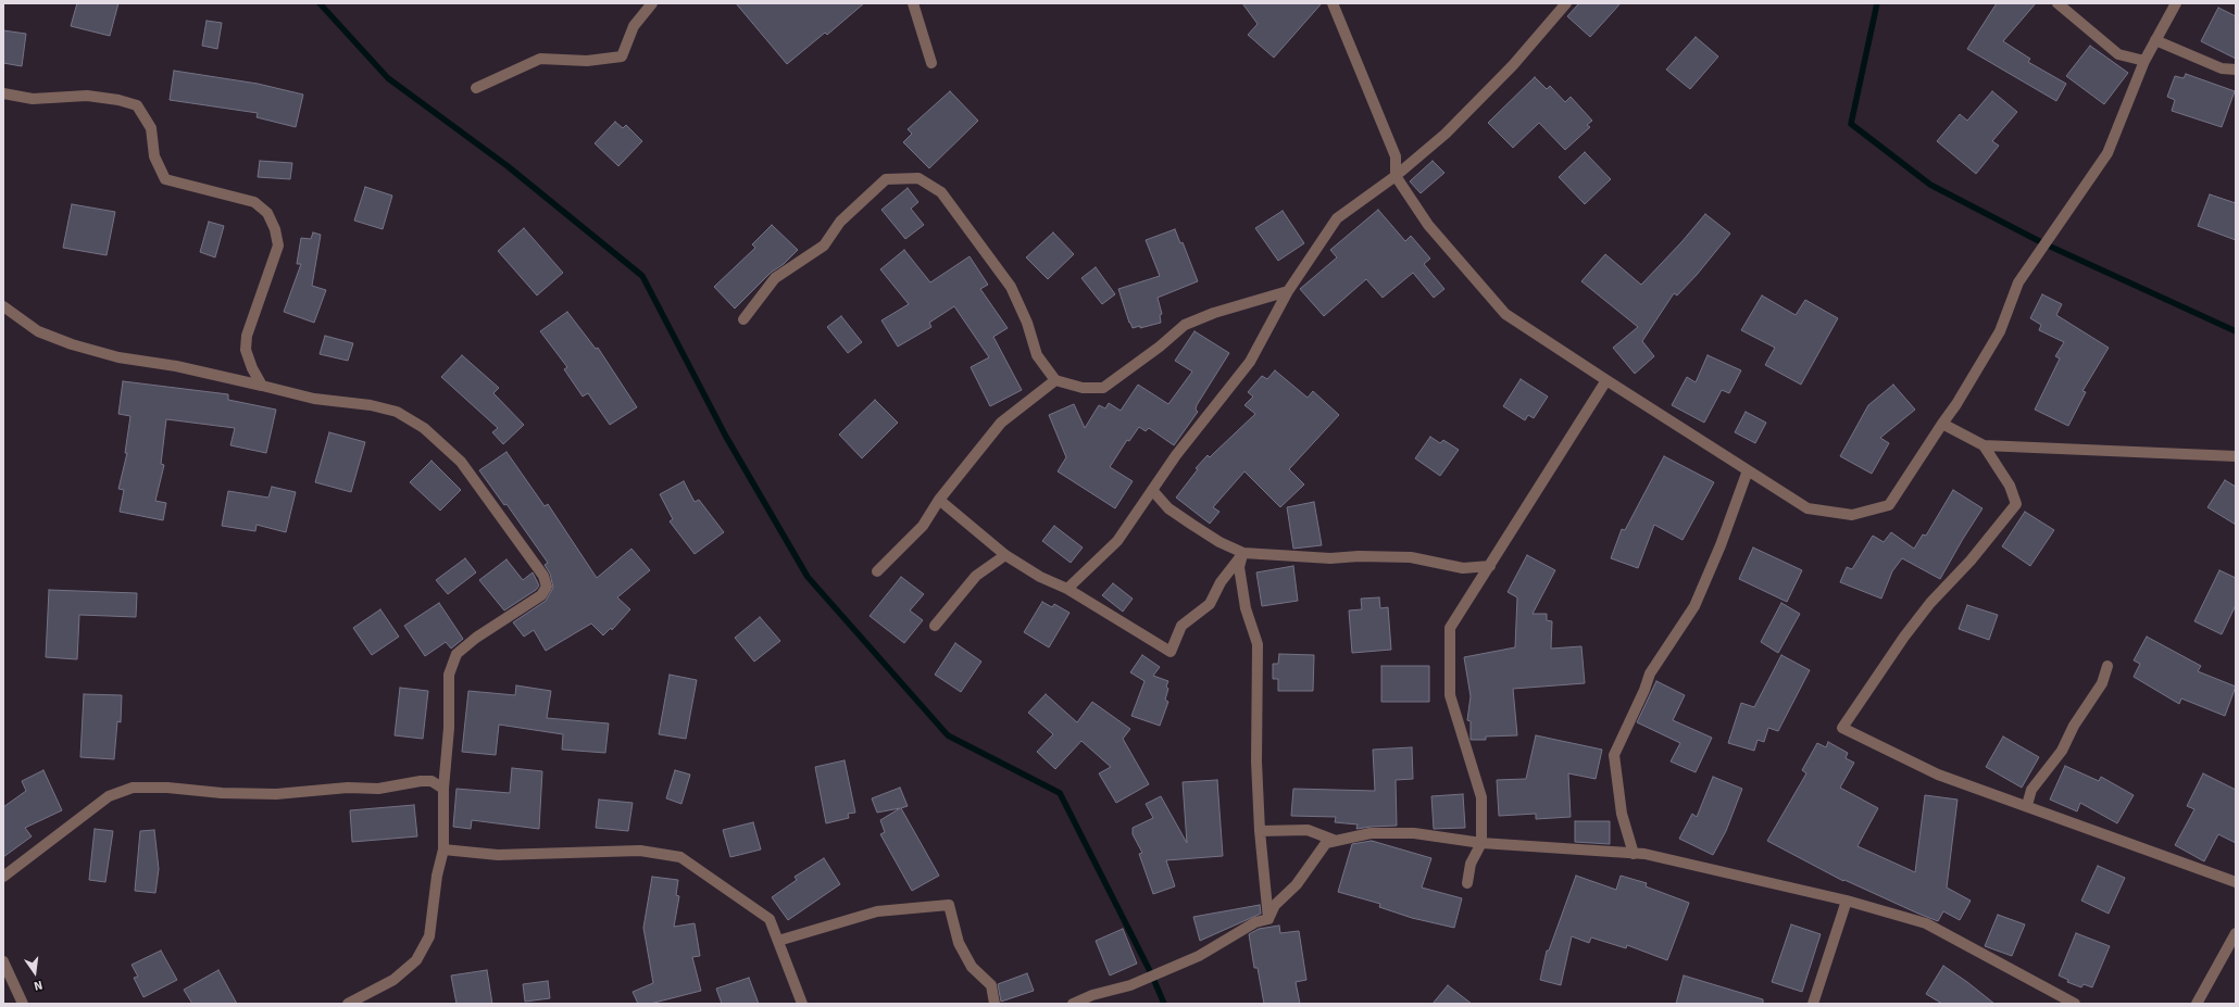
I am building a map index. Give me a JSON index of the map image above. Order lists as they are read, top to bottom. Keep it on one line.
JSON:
{"north":"bottom"}
